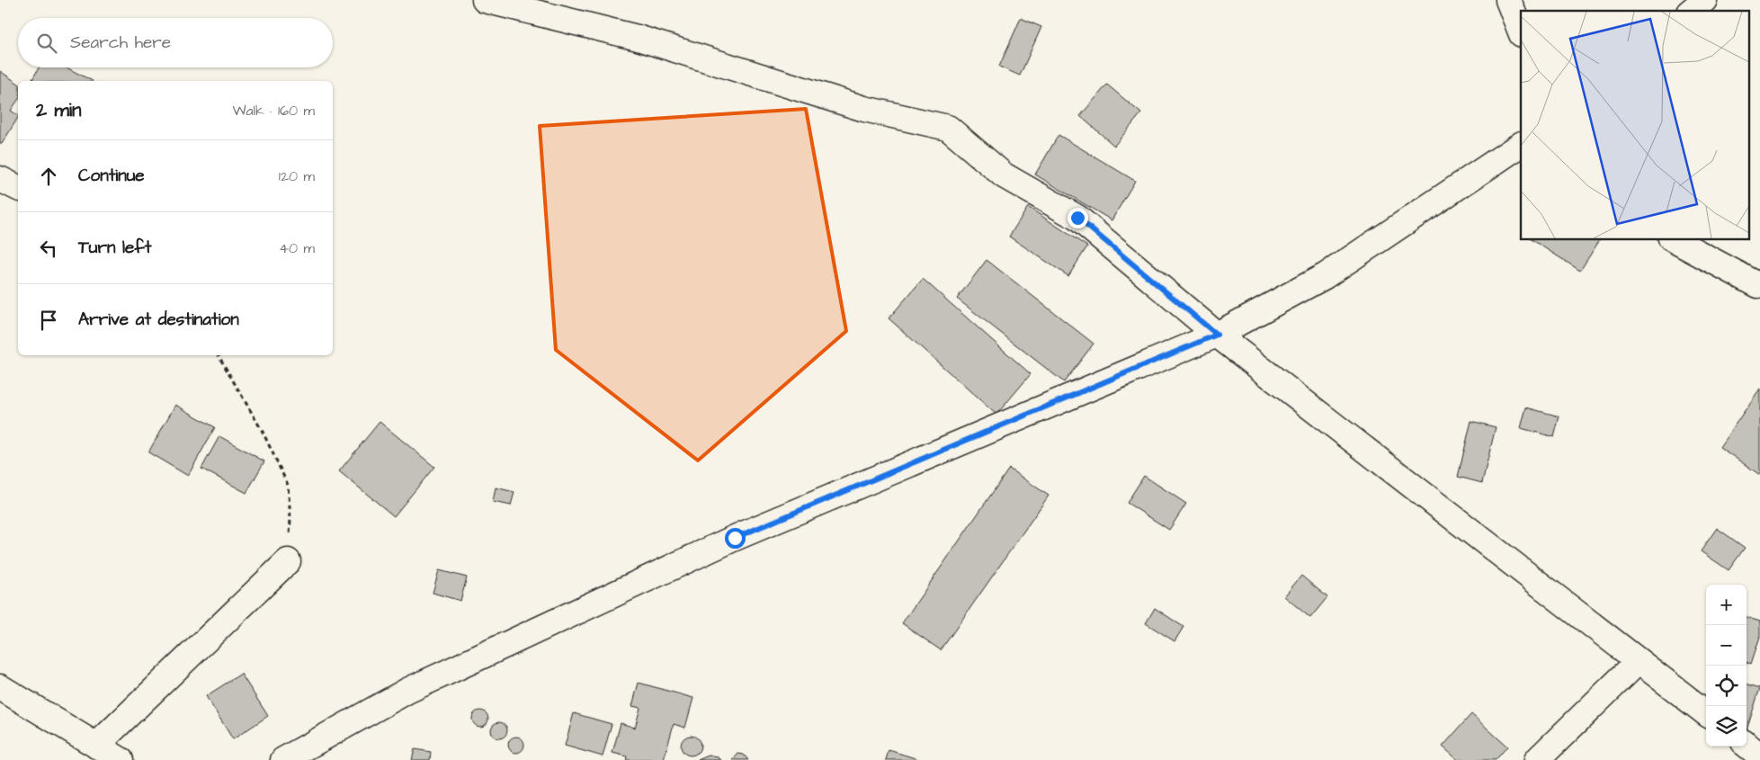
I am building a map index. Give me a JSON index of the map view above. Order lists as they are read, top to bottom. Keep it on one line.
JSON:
{"page":{"search":"Search here","heading":["2 min","Walk · 160 m"],"list":[["Continue","120 m"],["Turn left","40 m"],"Arrive at destination"],"map_buttons":["+","−"]}}
